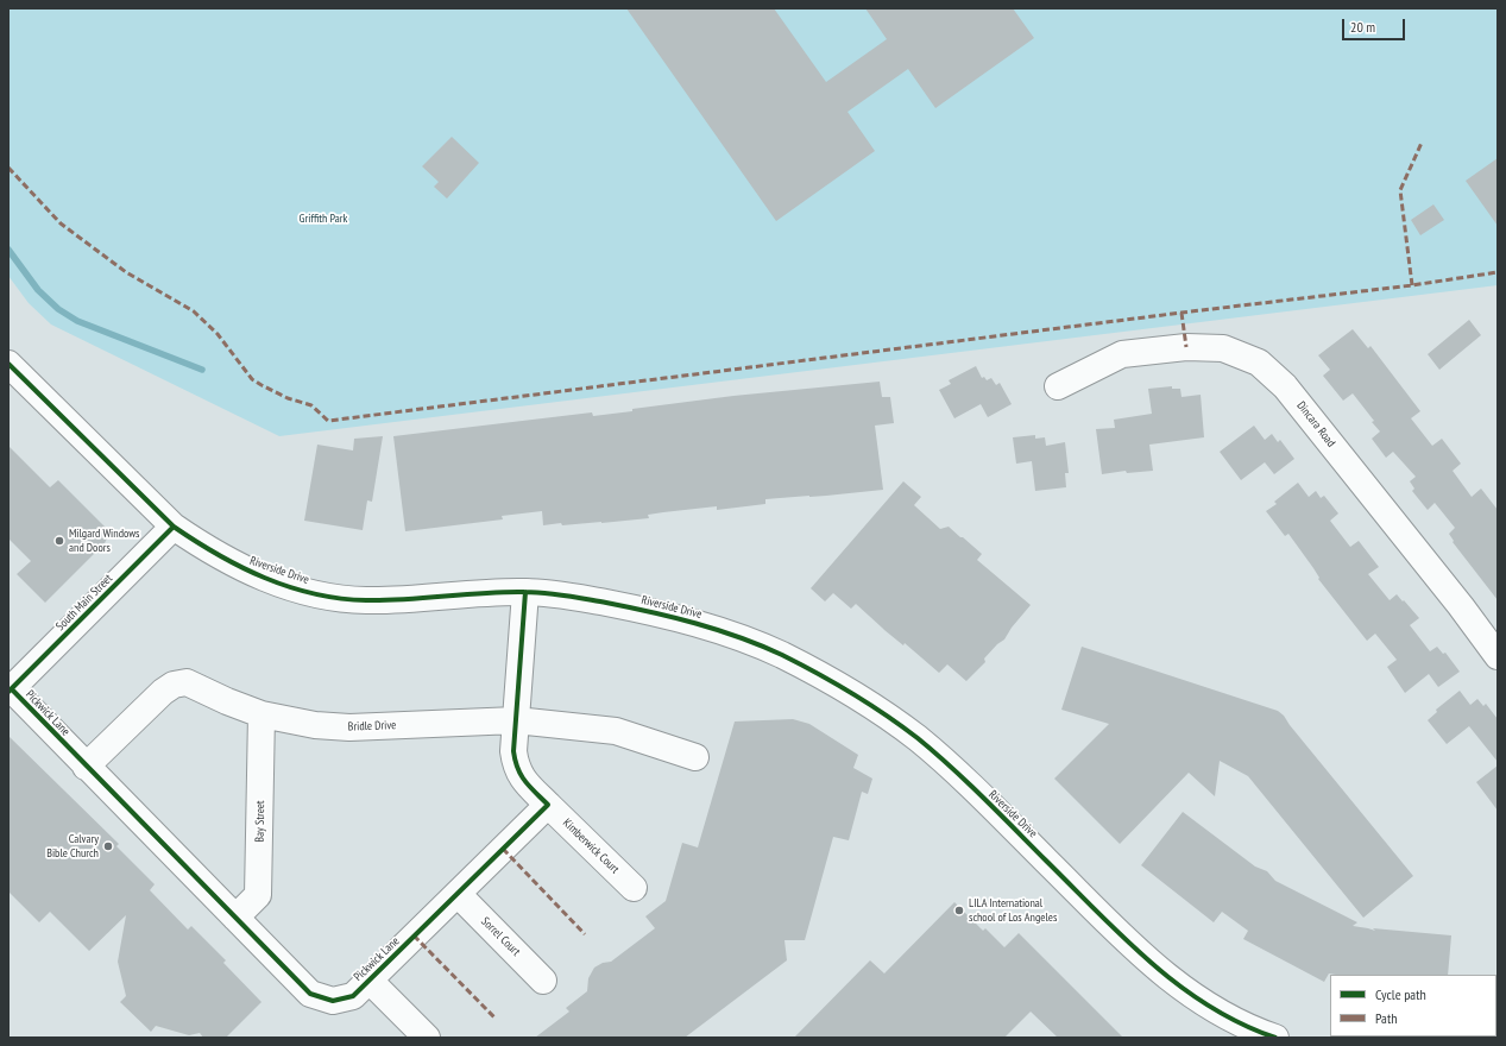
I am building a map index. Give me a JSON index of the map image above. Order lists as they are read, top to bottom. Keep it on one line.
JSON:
{"streets":{"street":["Dincara Road","Riverside Drive","South Main Street","Pickwick Lane","Bridle Drive","Bay Street","Kimberwick Court","Sorrel Court"]},"crossings":[["Riverside Drive","South Main Street"],["South Main Street","Pickwick Lane"],["Pickwick Lane","Bridle Drive"],["Pickwick Lane","Bay Street"],["Pickwick Lane","Kimberwick Court"],["Pickwick Lane","Sorrel Court"],["Bridle Drive","Bay Street"]],"parks":["Griffith Park"],"places":["Milgard Windows and Doors","Calvary Bible Church","LILA International school of Los Angeles"],"legend":["Cycle path","Path"],"scale_bar":"20 m"}
